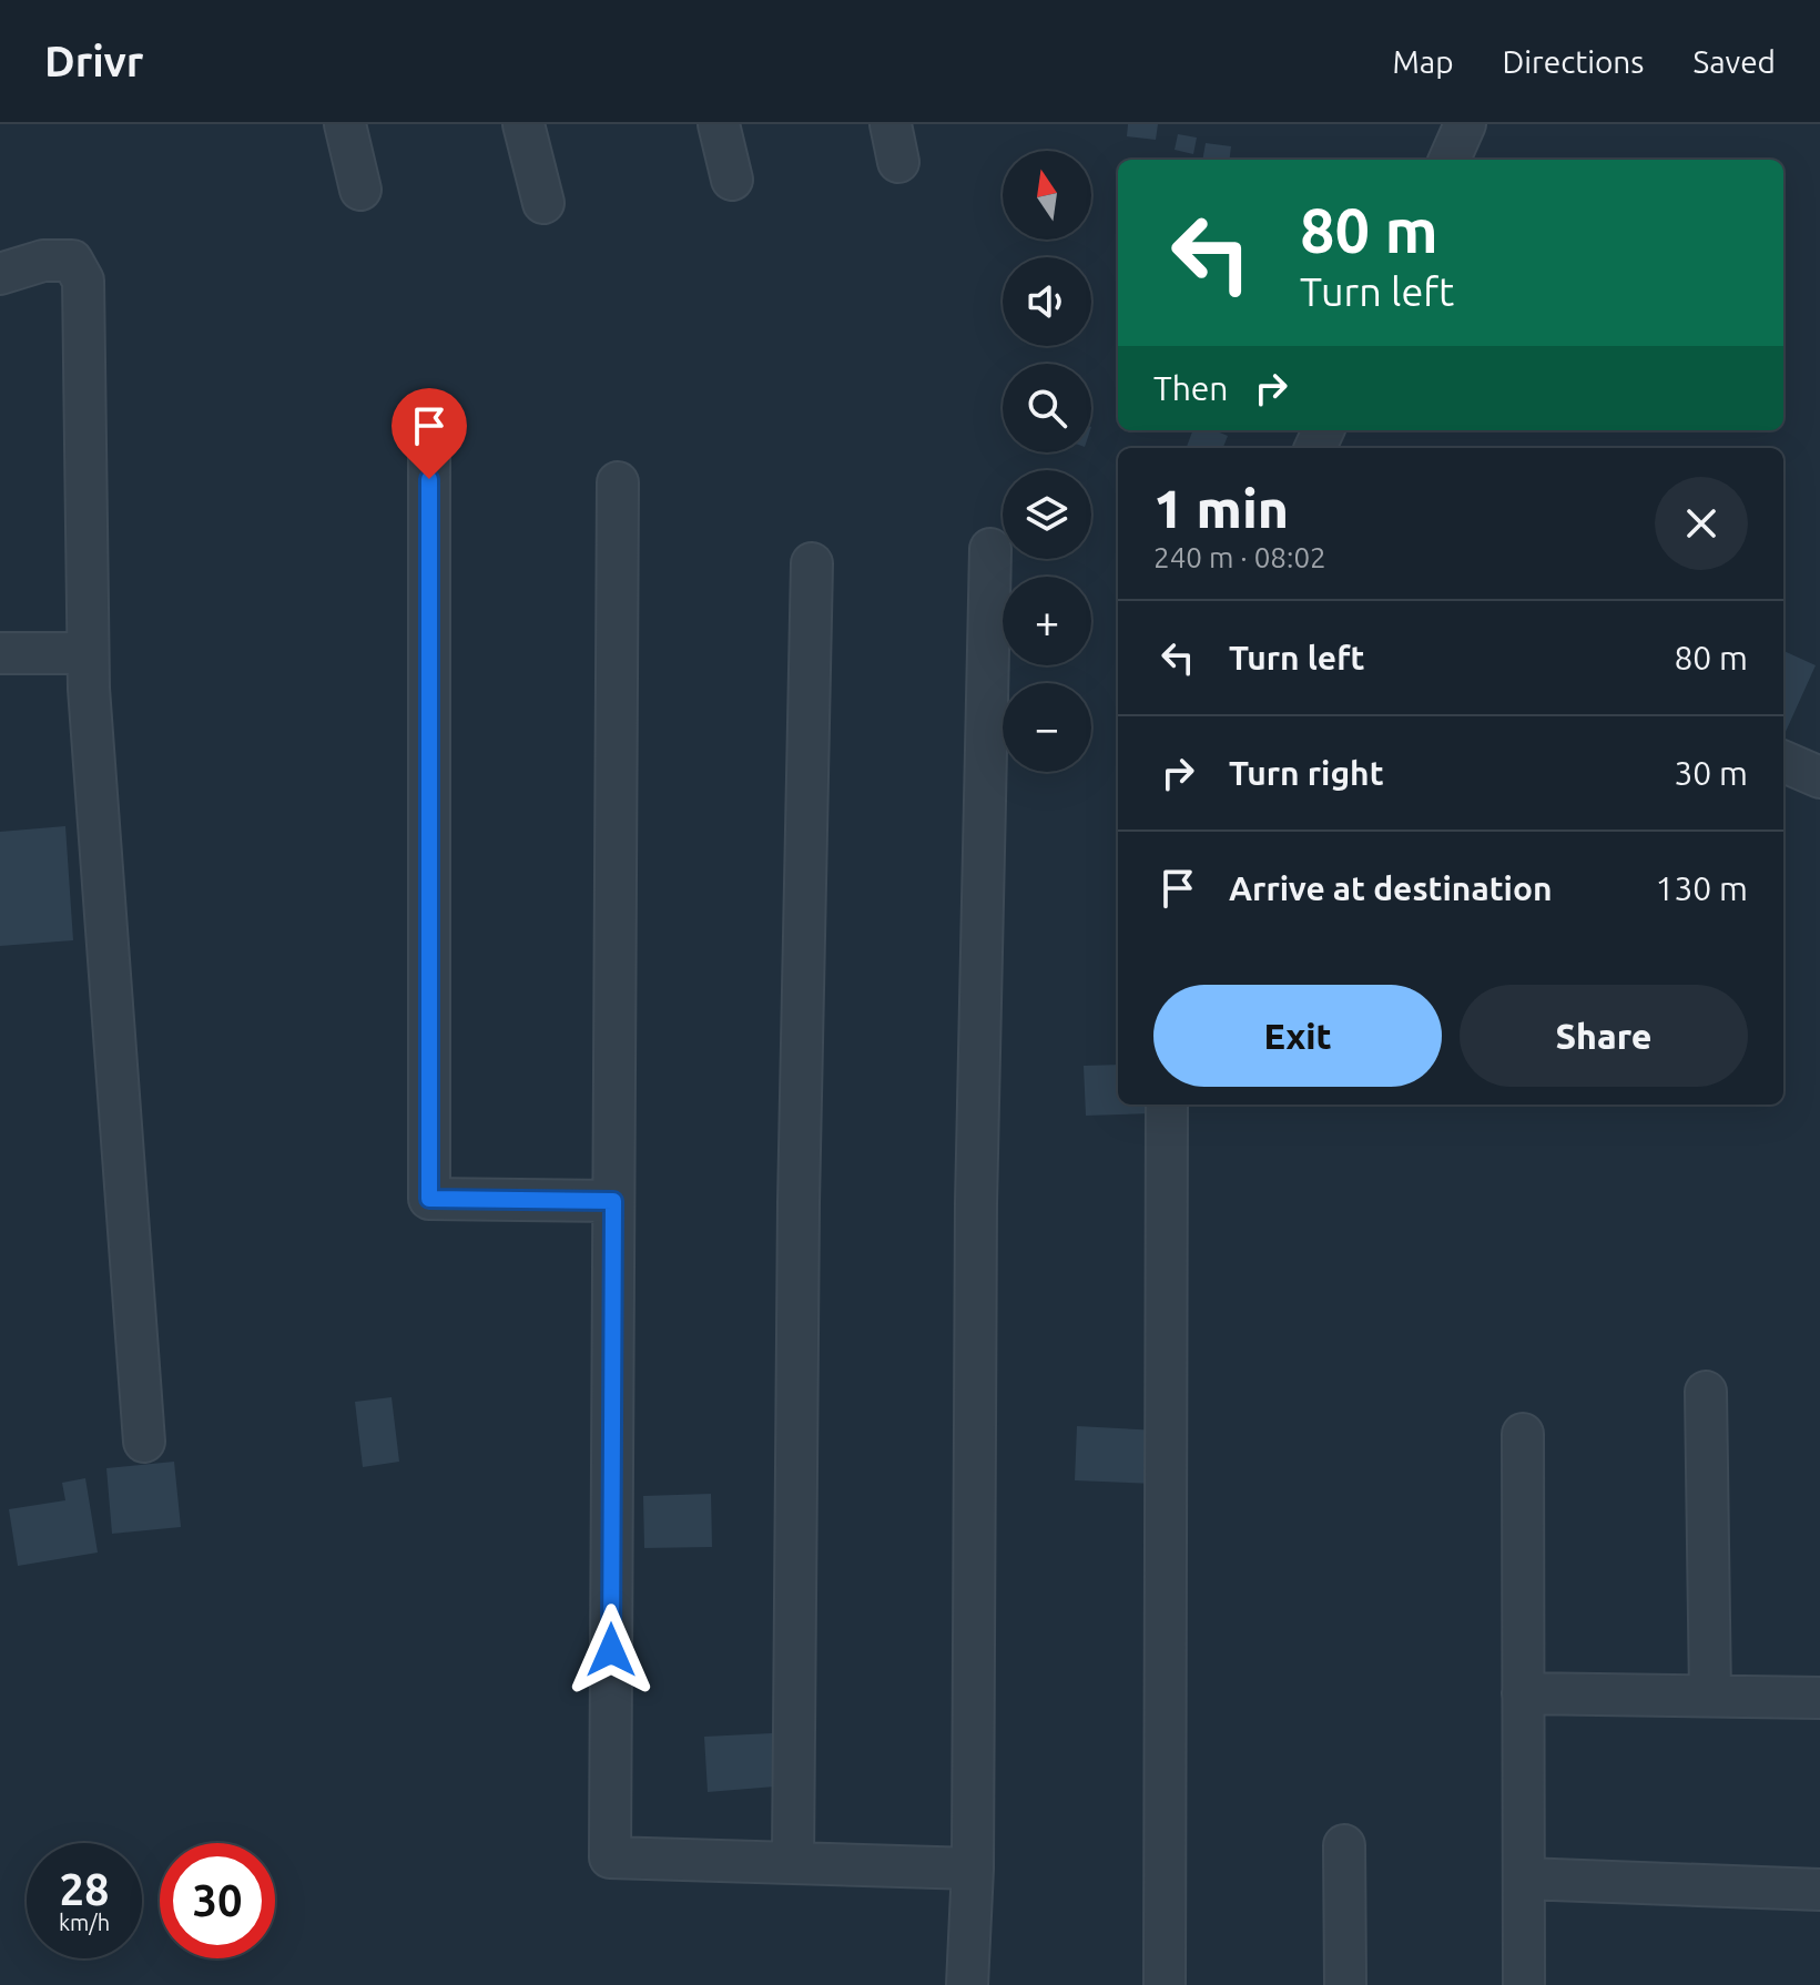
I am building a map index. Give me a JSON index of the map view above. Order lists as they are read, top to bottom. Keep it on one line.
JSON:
{"north":"top","page":{"header":"Drivr","nav":["Map","Directions","Saved"],"map_buttons":["+","−"],"turn":["80 m","Turn left"],"then":"Then","heading":["1 min","240 m · 08:02"],"list":[{"name":"Turn left","value":"80 m"},{"name":"Turn right","value":"30 m"},{"name":"Arrive at destination","value":"130 m"}],"buttons":["Exit","Share"],"speed":"28 km/h","limit":"30"}}
